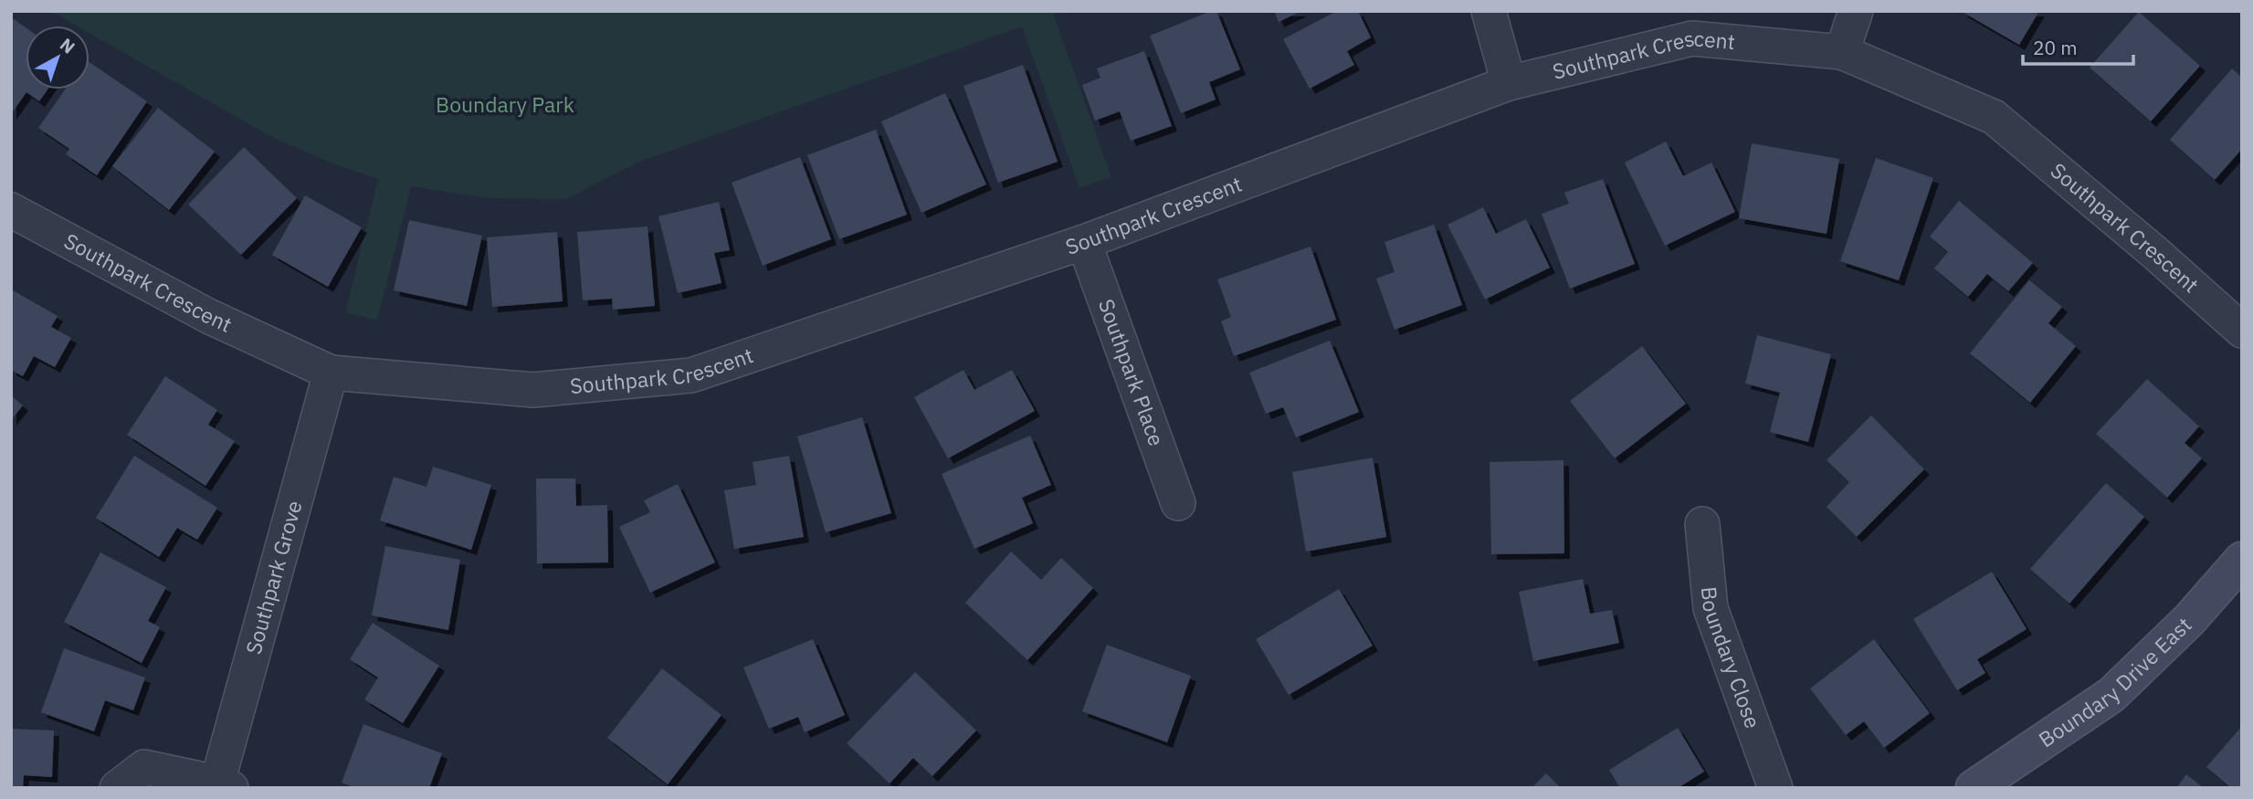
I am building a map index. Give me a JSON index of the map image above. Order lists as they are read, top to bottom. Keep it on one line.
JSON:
{"streets":{"street":["Southpark Crescent","Southpark Place","Southpark Grove","Boundary Close","Boundary Drive East"]},"crossings":[["Southpark Crescent","Southpark Place"],["Southpark Crescent","Southpark Grove"]],"parks":["Boundary Park"],"scale_bar":"20 m","north":"top right"}
